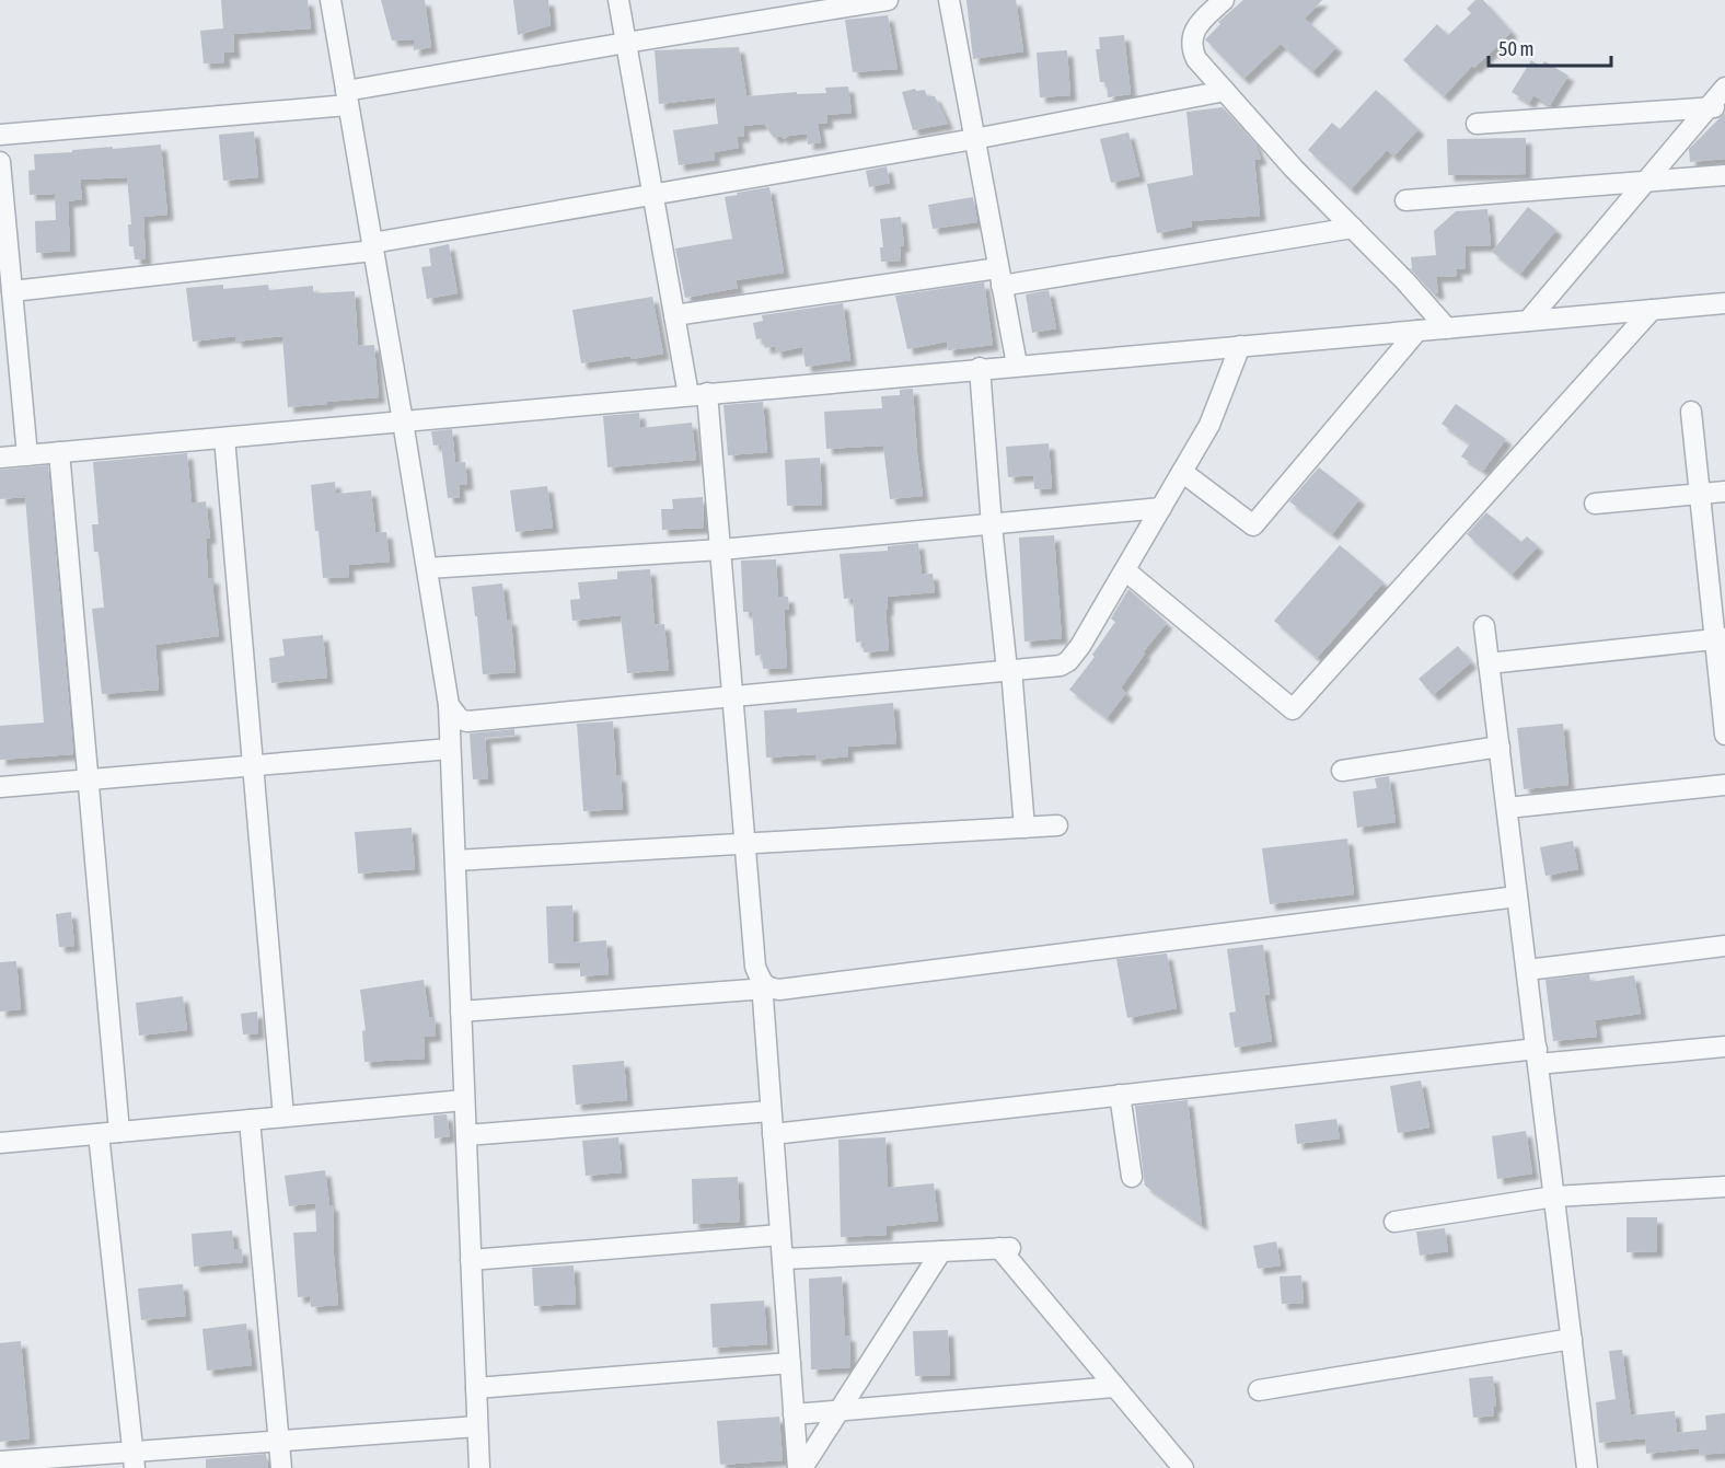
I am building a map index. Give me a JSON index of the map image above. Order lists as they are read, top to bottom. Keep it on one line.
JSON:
{"scale_bar":"50 m"}
